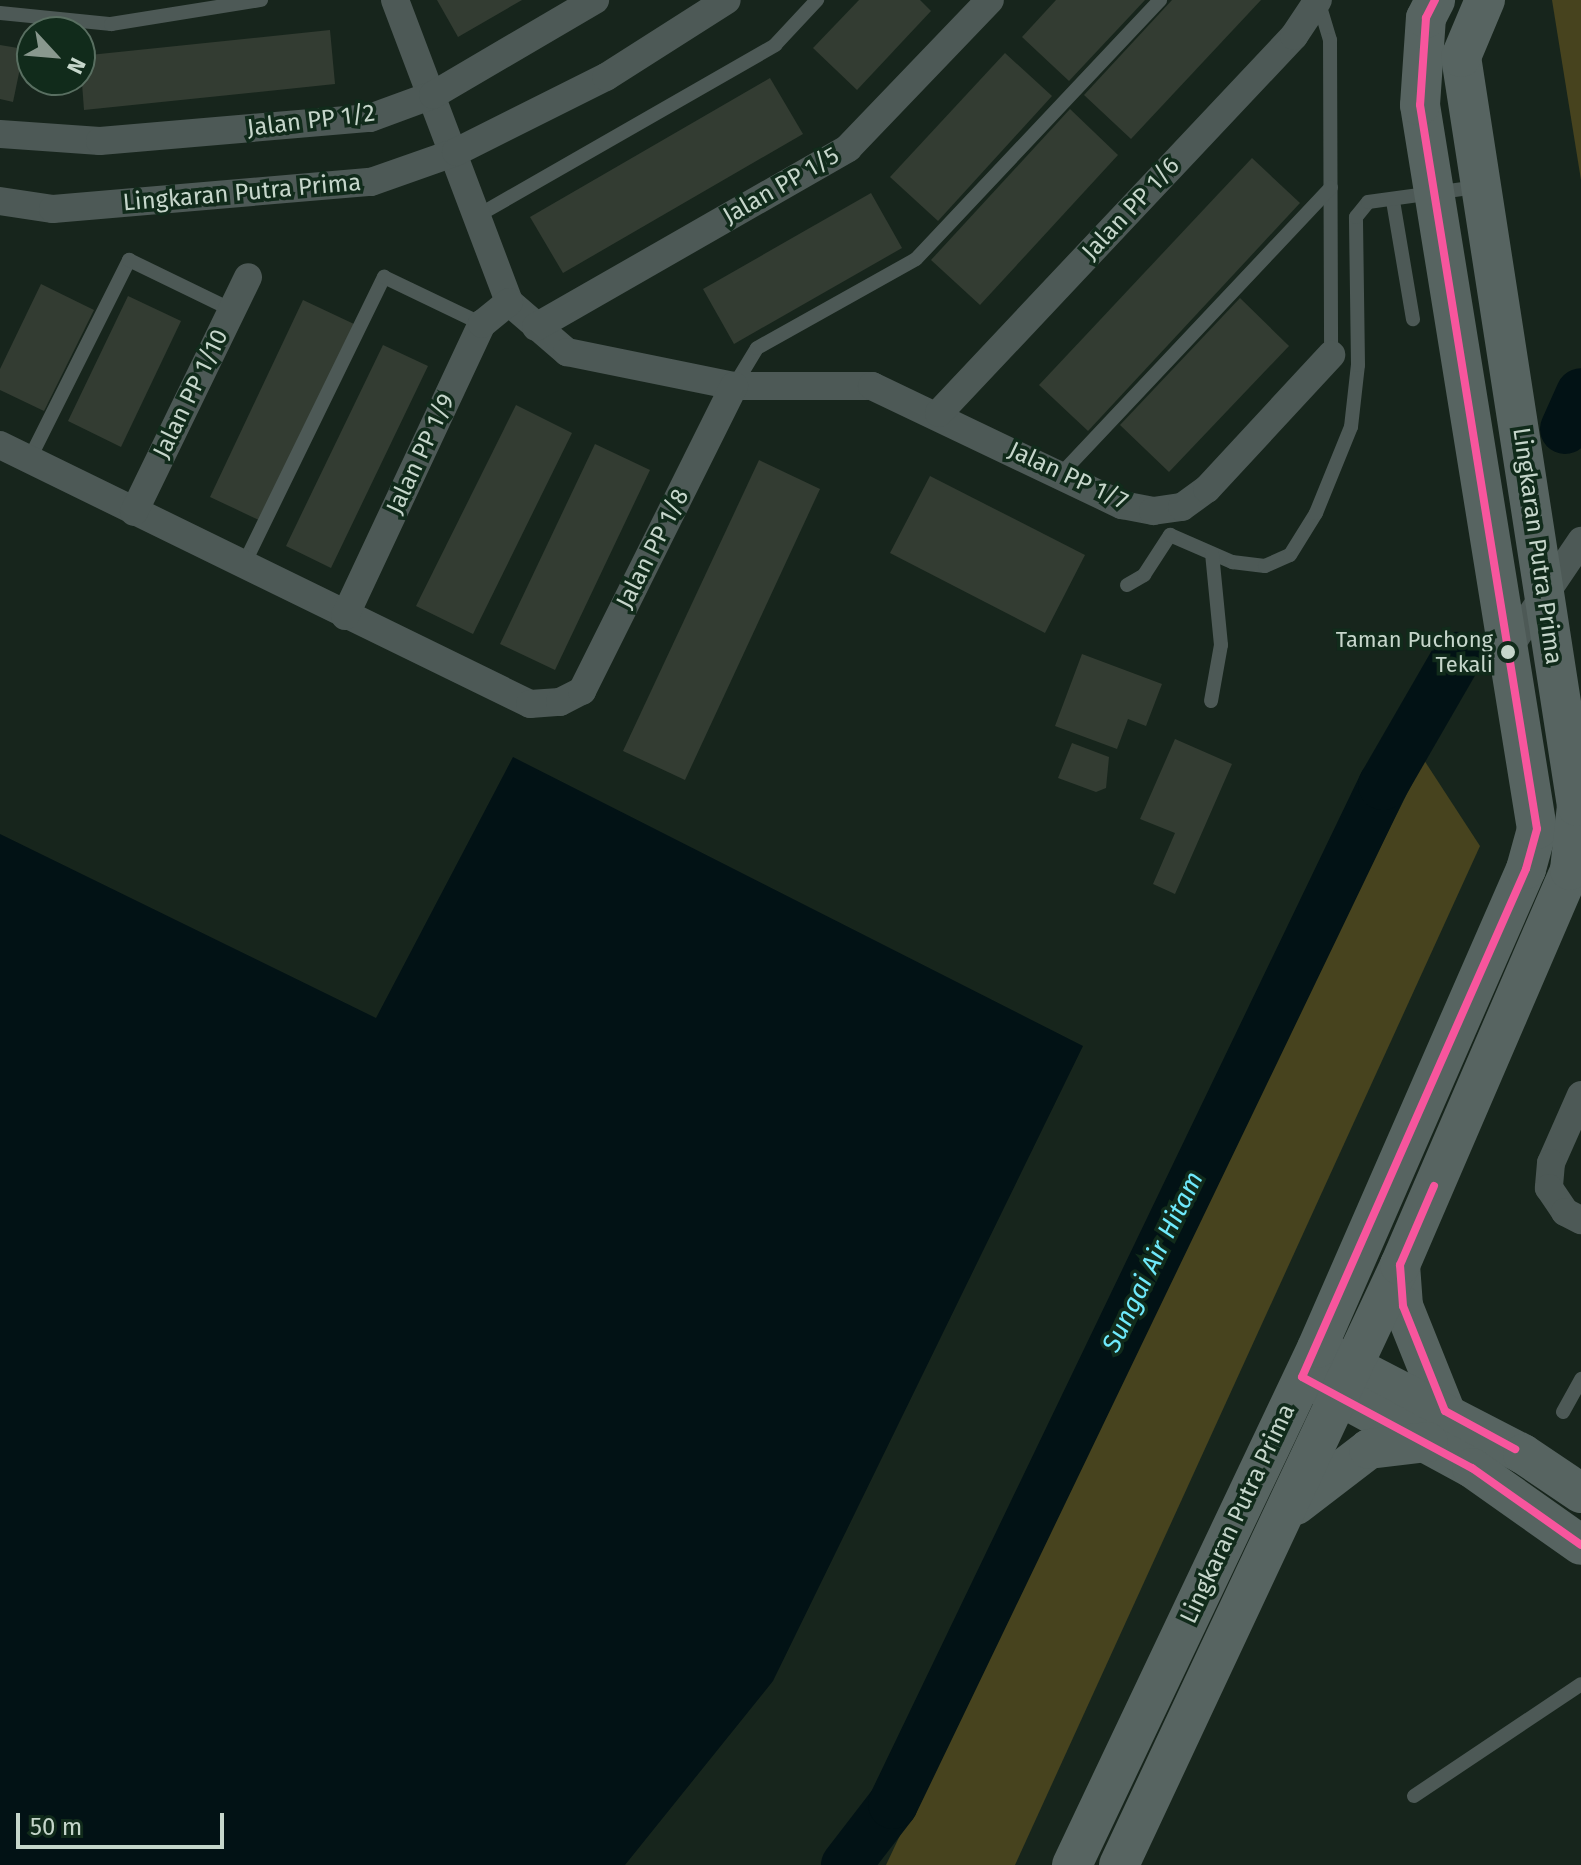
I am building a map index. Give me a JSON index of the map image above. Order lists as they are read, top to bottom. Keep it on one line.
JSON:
{"streets":{"main road":["Lingkaran Putra Prima"],"street":["Jalan PP 1/2","Jalan PP 1/5","Jalan PP 1/6","Jalan PP 1/10","Jalan PP 1/9","Jalan PP 1/7","Jalan PP 1/8"]},"crossings":[["Jalan PP 1/5","Jalan PP 1/7"],["Jalan PP 1/6","Jalan PP 1/7"],["Jalan PP 1/9","Jalan PP 1/7"],["Jalan PP 1/9","Jalan PP 1/8"],["Jalan PP 1/7","Jalan PP 1/8"]],"water":["Sungai Air Hitam"],"places":["Taman Puchong Tekali"],"scale_bar":"50 m","north":"bottom right"}
